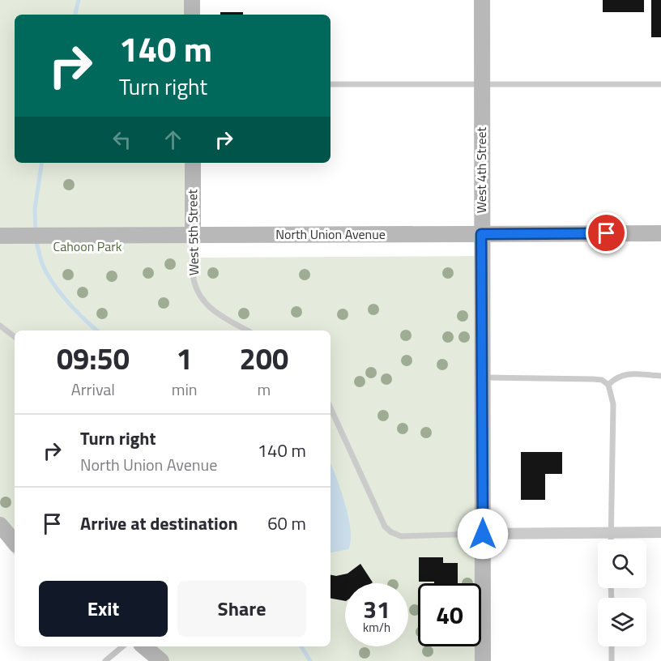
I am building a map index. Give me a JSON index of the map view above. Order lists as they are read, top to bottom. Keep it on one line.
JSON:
{"streets":{"street":["West 4th Street","West 5th Street","North Union Avenue"]},"crossings":[["West 4th Street","North Union Avenue"],["West 5th Street","North Union Avenue"]],"parks":["Cahoon Park"],"page":{"turn":["140 m","Turn right"],"eta":["09:50","Arrival","1","min","200","m"],"list":[{"name":"Turn right","note":"North Union Avenue","value":"140 m"},{"name":"Arrive at destination","value":"60 m"}],"buttons":["Exit","Share"],"speed":"31 km/h","limit":"40"}}
